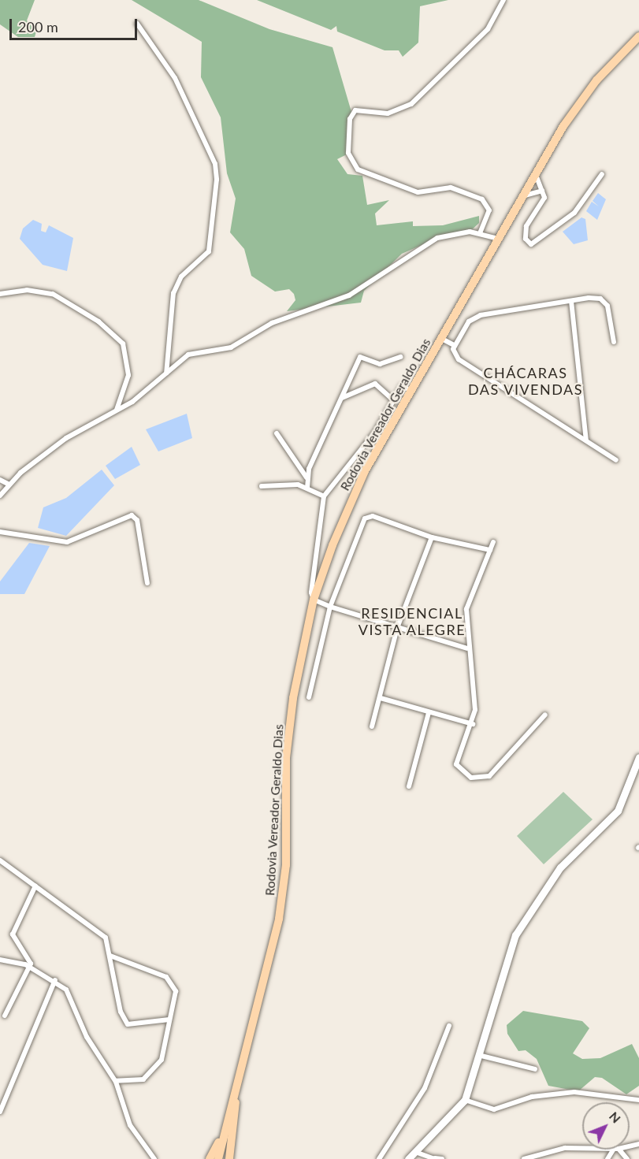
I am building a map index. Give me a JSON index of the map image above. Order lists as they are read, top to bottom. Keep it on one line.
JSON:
{"streets":{"main road":["Rodovia Vereador Geraldo Dias"]},"districts":["CHÁCARAS DAS VIVENDAS","RESIDENCIAL VISTA ALEGRE"],"scale_bar":"200 m","north":"top right"}
